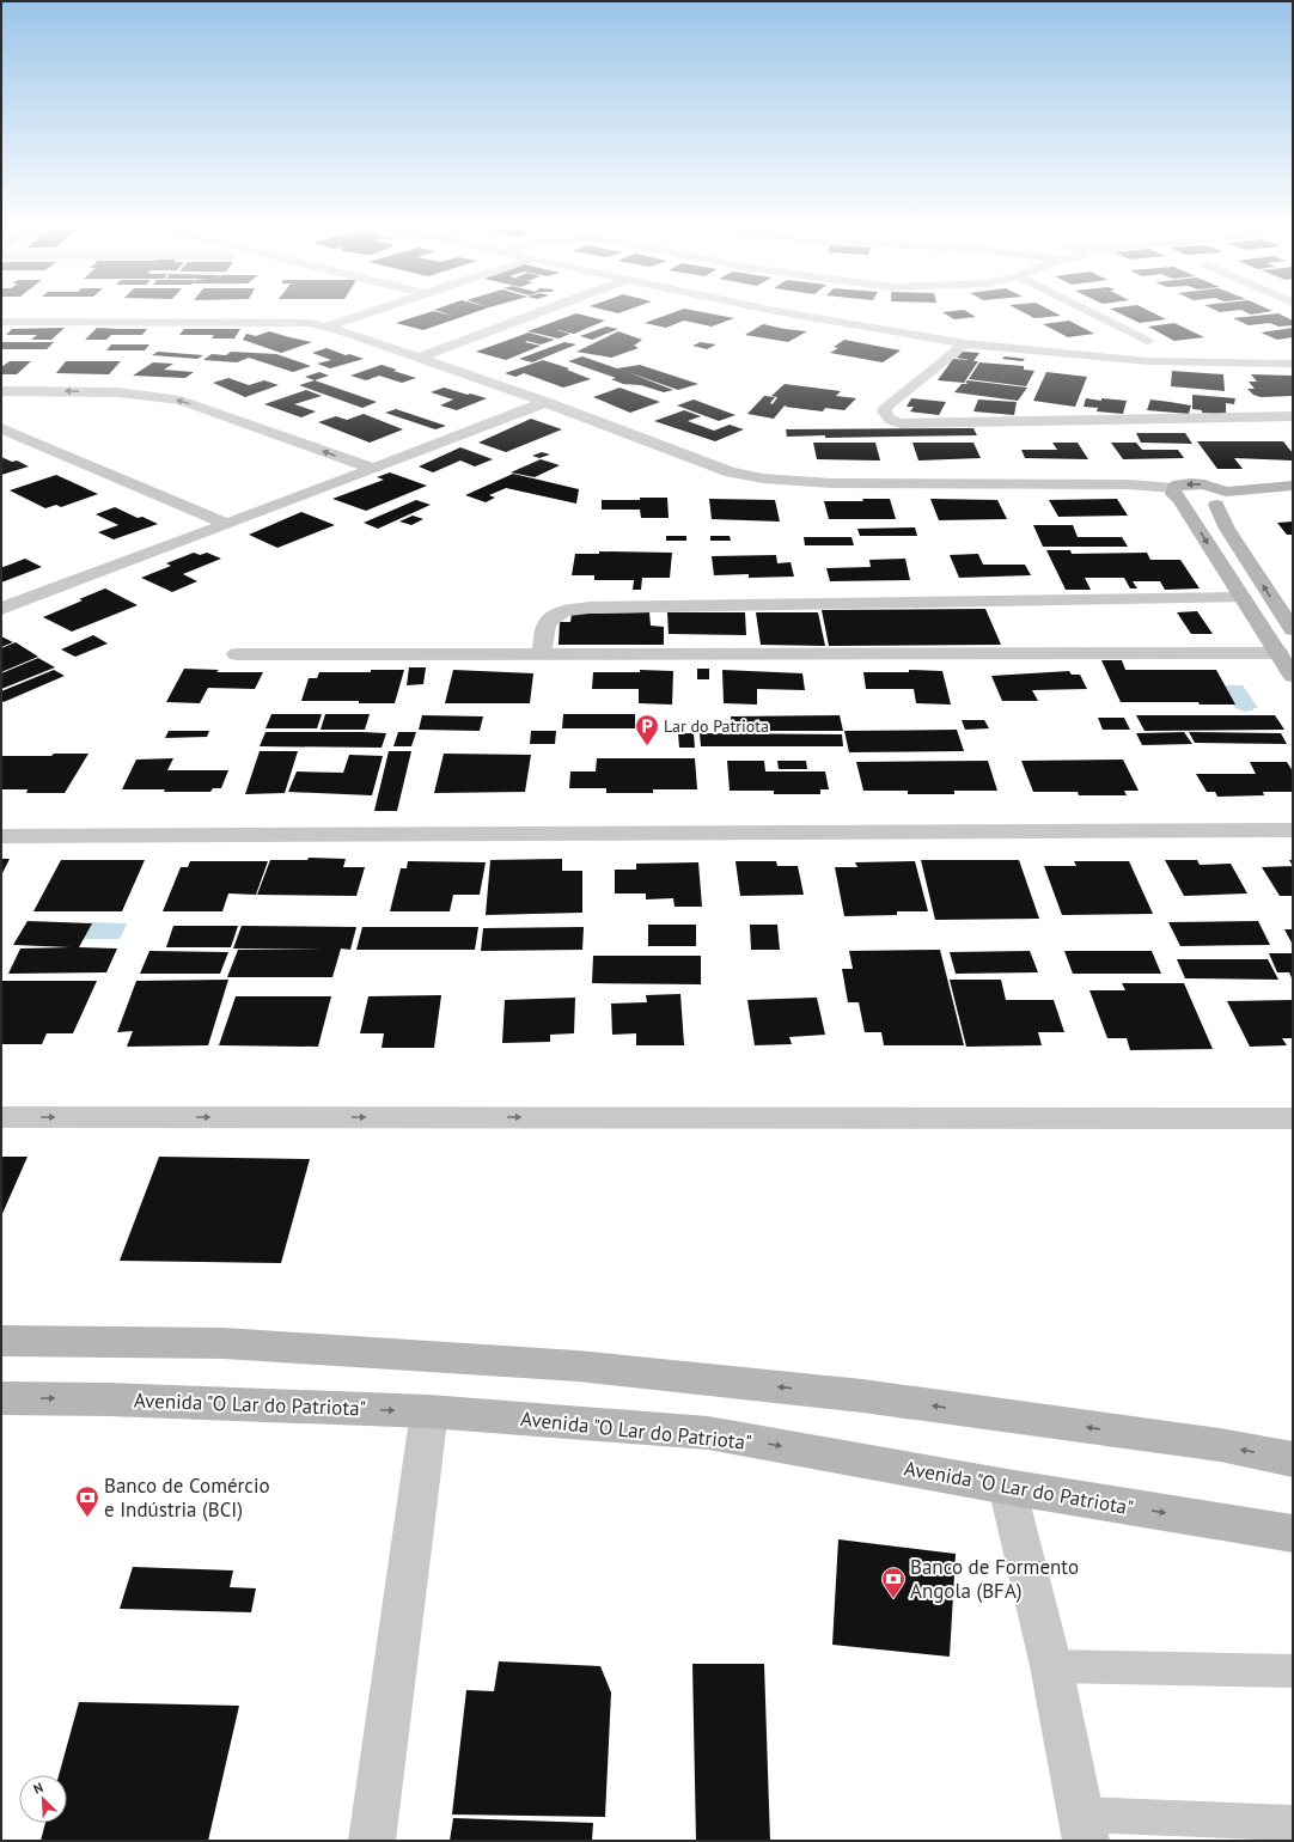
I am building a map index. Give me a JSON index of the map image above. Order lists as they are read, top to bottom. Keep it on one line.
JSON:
{"streets":{"main road":["Avenida \"O Lar do Patriota\""]},"places":{"parking":["Lar do Patriota"],"bank":["Banco de Comércio e Indústria (BCI)","Banco de Formento Angola (BFA)"]},"north":"top left"}
